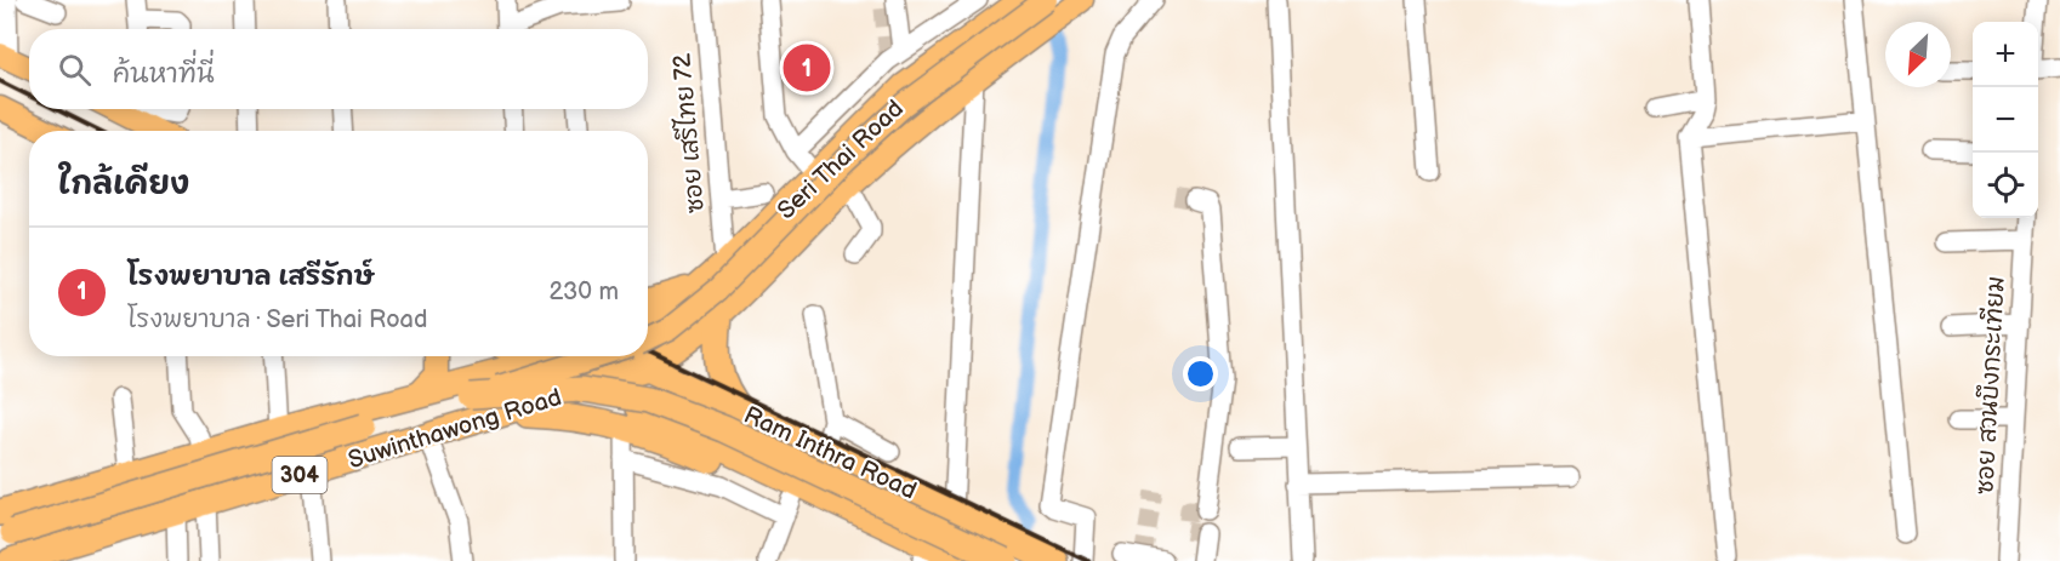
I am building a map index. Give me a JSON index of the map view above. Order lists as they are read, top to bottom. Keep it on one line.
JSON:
{"streets":{"highway":["Suwinthawong Road","Ram Inthra Road","304"],"main road":["Seri Thai Road"],"street":["ซอย เสรีไทย 72","ซอย สวนบึงกระเทียม"]},"crossings":[["ซอย เสรีไทย 72","Seri Thai Road"],["Seri Thai Road","Suwinthawong Road"],["Seri Thai Road","Ram Inthra Road"],["Suwinthawong Road","Ram Inthra Road"]],"north":"bottom left","page":{"map_buttons":["+","−"],"search":"ค้นหาที่นี่","pins":"1","heading":"ใกล้เคียง","list":[{"mark":"1","name":"โรงพยาบาล เสรีรักษ์","note":"โรงพยาบาล · Seri Thai Road","value":"230 m"}]}}
